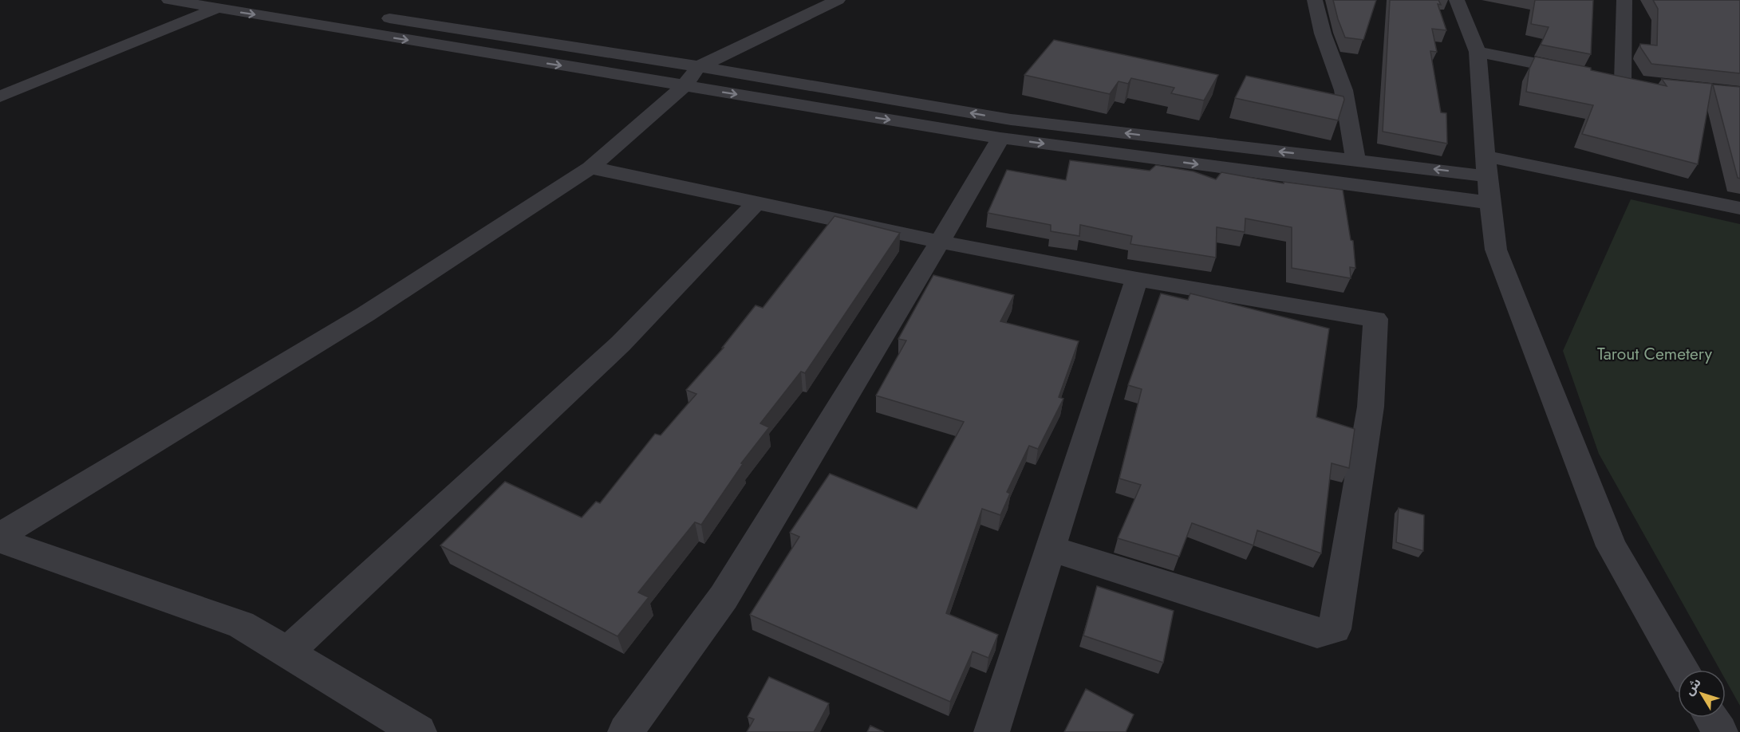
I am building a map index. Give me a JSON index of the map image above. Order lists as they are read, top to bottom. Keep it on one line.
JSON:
{"parks":["Tarout Cemetery"],"north":"top left"}
